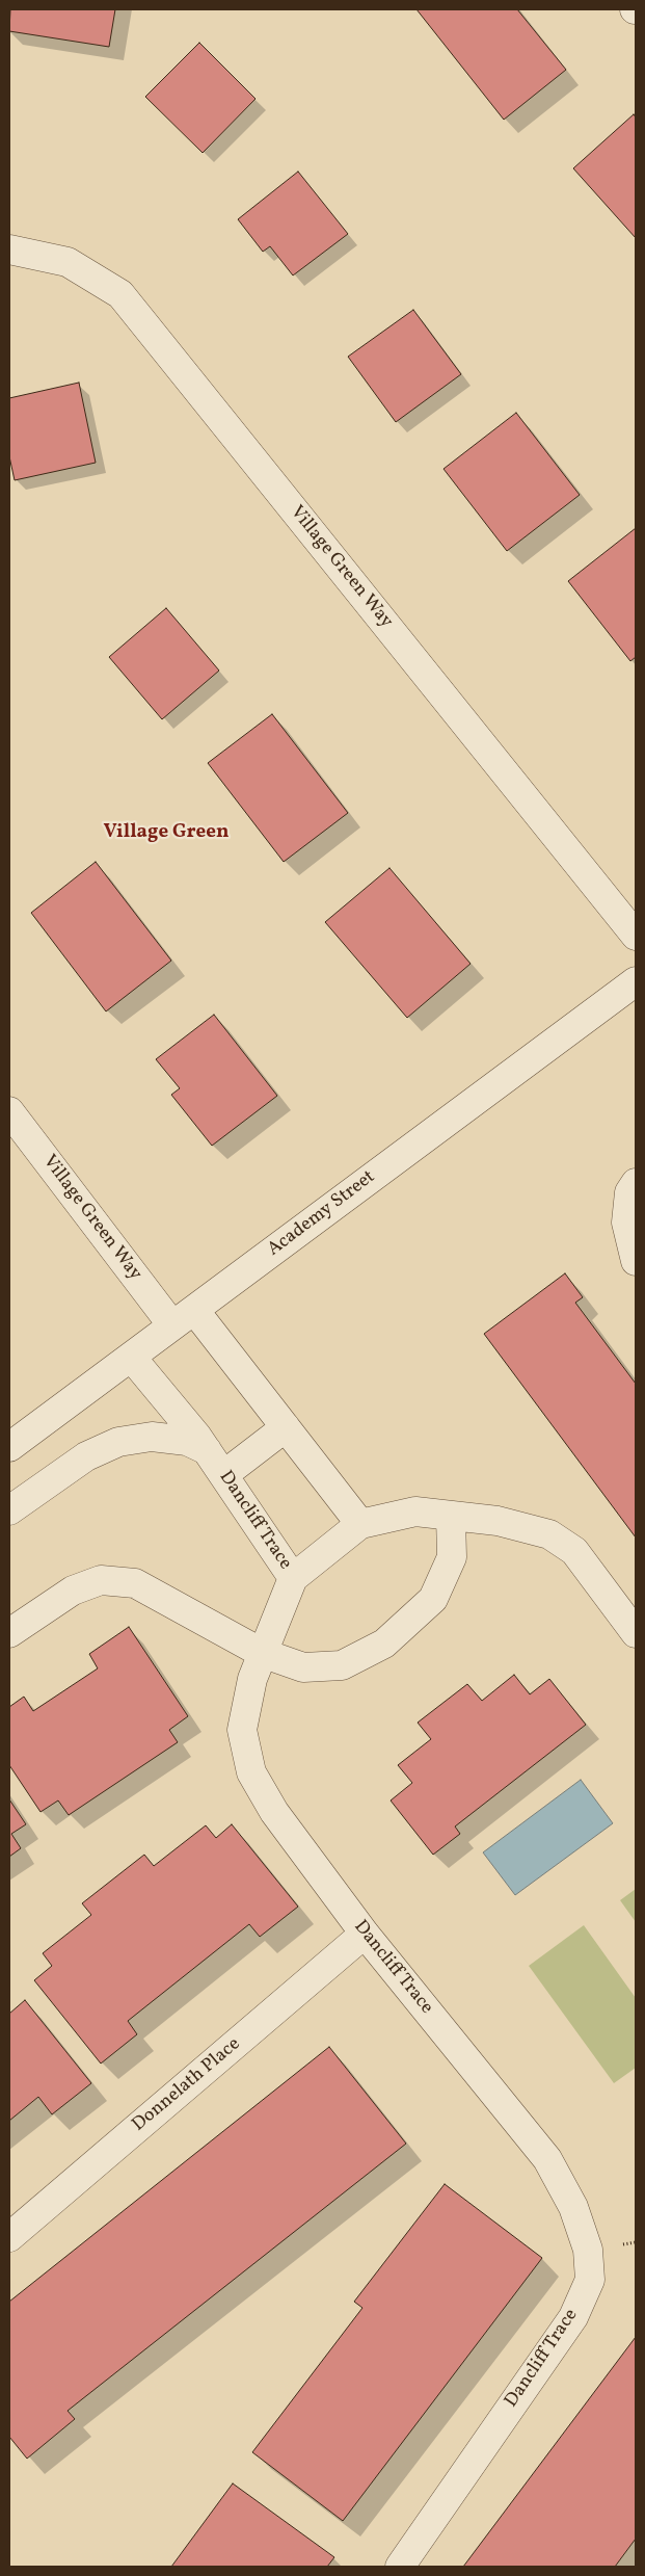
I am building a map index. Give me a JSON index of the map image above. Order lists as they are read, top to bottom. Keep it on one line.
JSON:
{"streets":{"street":["Village Green Way","Academy Street","Dancliff Trace","Donnelath Place"]},"crossings":[["Village Green Way","Academy Street"],["Academy Street","Dancliff Trace"],["Dancliff Trace","Donnelath Place"]],"districts":["Village Green"]}
